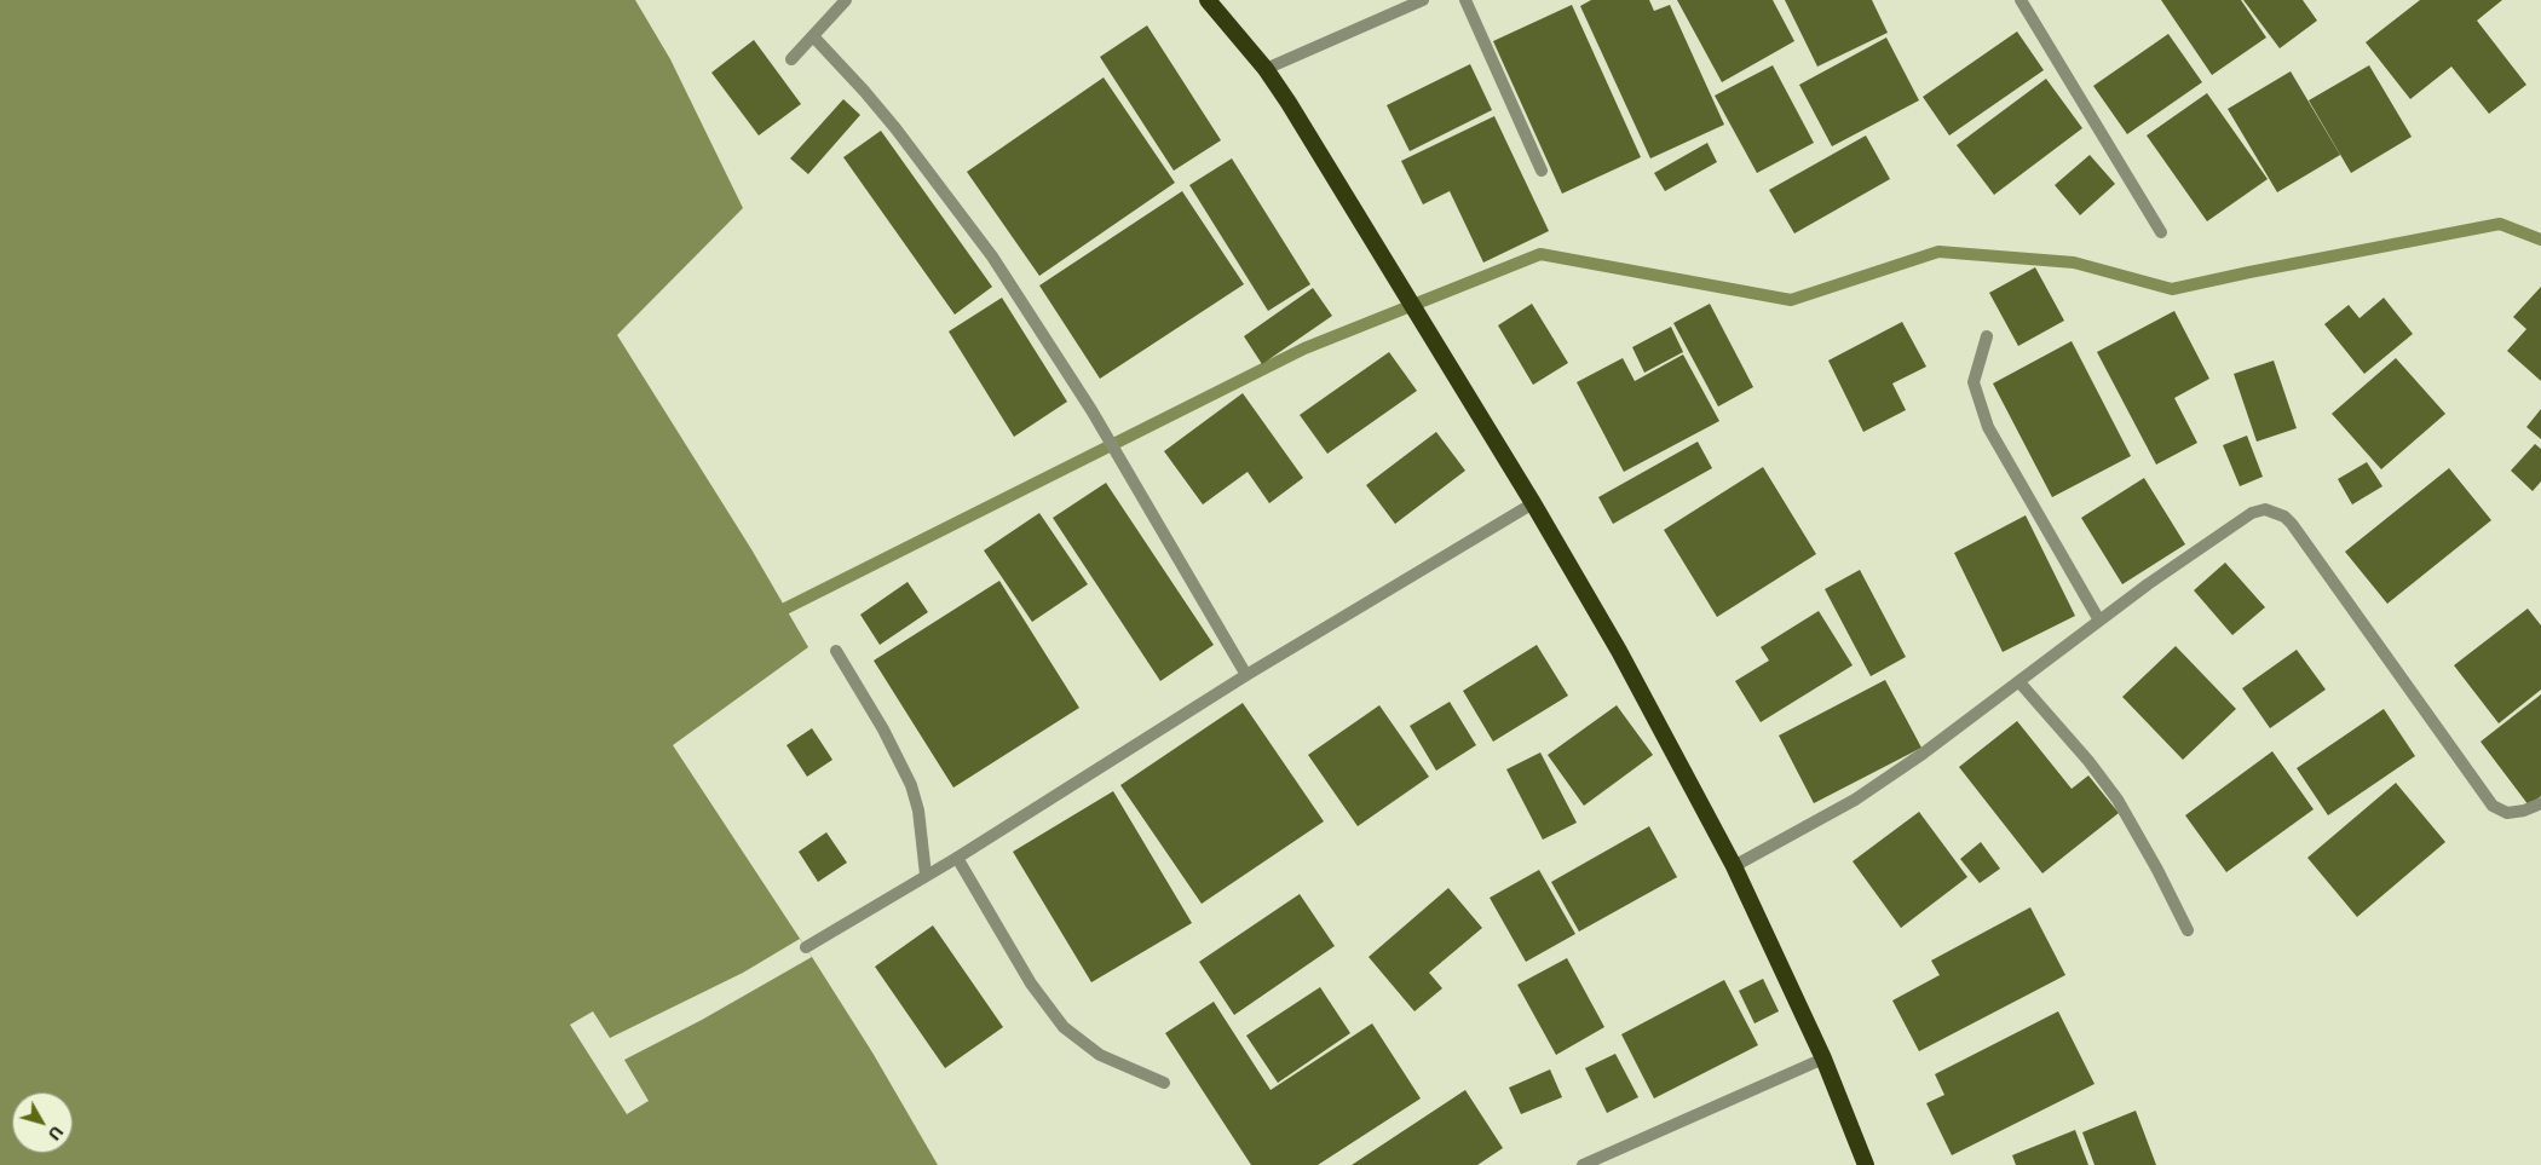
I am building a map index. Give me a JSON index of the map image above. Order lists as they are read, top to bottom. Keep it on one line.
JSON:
{"north":"bottom right"}
